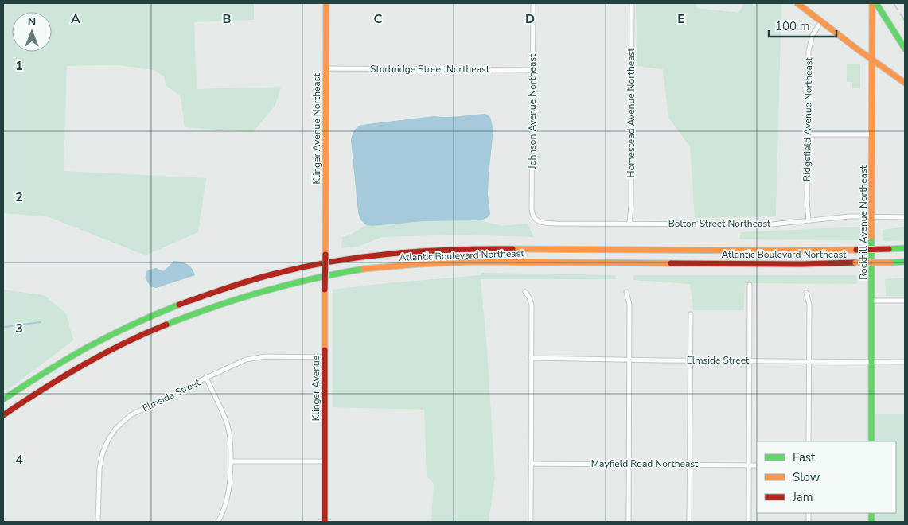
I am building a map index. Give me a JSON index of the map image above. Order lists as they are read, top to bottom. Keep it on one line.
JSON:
{"streets":{"main road":["Klinger Avenue Northeast","Rockhill Avenue Northeast","Atlantic Boulevard Northeast","Klinger Avenue"],"street":["Sturbridge Street Northeast","Johnson Avenue Northeast","Homestead Avenue Northeast","Ridgefield Avenue Northeast","Bolton Street Northeast","Elmside Street","Mayfield Road Northeast"]},"crossings":[["Sturbridge Street Northeast","Johnson Avenue Northeast"],["Sturbridge Street Northeast","Klinger Avenue Northeast"],["Johnson Avenue Northeast","Bolton Street Northeast"],["Homestead Avenue Northeast","Bolton Street Northeast"],["Ridgefield Avenue Northeast","Bolton Street Northeast"],["Klinger Avenue Northeast","Klinger Avenue"],["Rockhill Avenue Northeast","Bolton Street Northeast"],["Rockhill Avenue Northeast","Elmside Street"],["Elmside Street","Klinger Avenue"]],"legend":["Fast","Slow","Jam"],"scale_bar":"100 m","north":"top","grid":{"columns":["A","B","C","D","E"],"rows":["1","2","3","4"]}}
